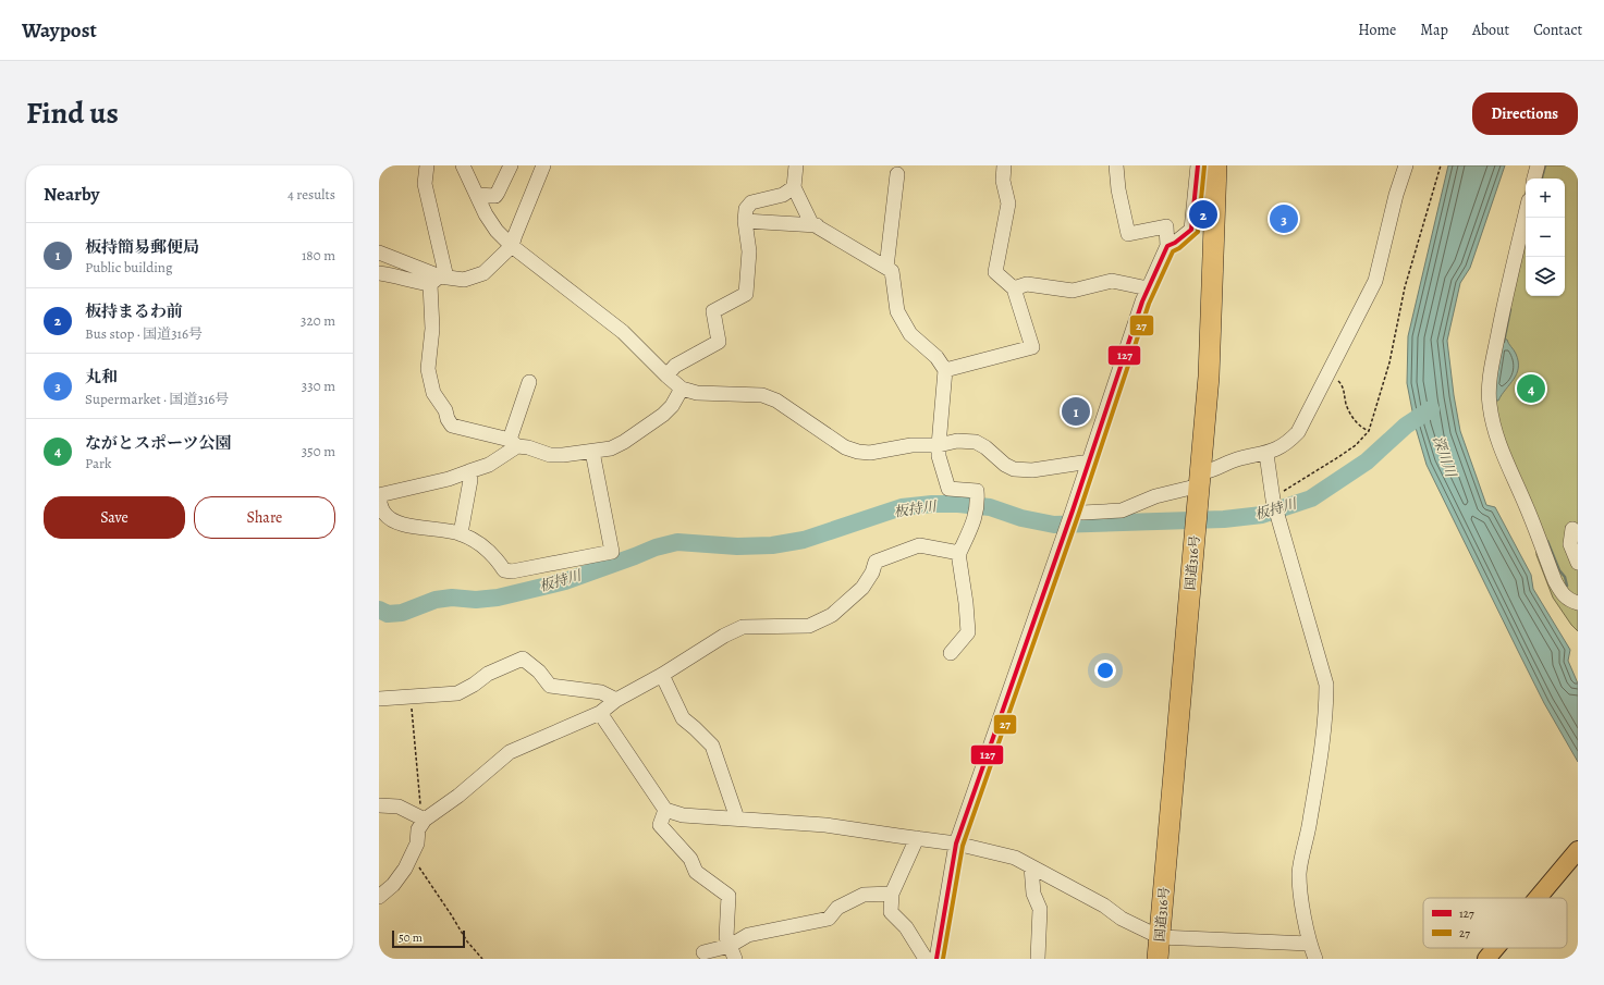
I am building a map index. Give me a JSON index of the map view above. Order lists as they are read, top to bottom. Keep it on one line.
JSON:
{"streets":{"highway":["国道316号"]},"water":["深川川","板持川"],"lines":["transit line 127","transit line 27"],"legend":["127","27"],"scale_bar":"50 m","page":{"header":"Waypost","nav":["Home","Map","About","Contact"],"title":"Find us","buttons":["Directions",["Save","Share"]],"heading":["Nearby","4 results"],"map_buttons":["+","−"],"pins":["2","3","4","1"],"list":[{"mark":"1","name":"板持簡易郵便局","note":"Public building","value":"180 m"},{"mark":"2","name":"板持まるわ前","note":"Bus stop · 国道316号","value":"320 m"},{"mark":"3","name":"丸和","note":"Supermarket · 国道316号","value":"330 m"},{"mark":"4","name":"ながとスポーツ公園","note":"Park","value":"350 m"}],"scale":"50 m"}}
